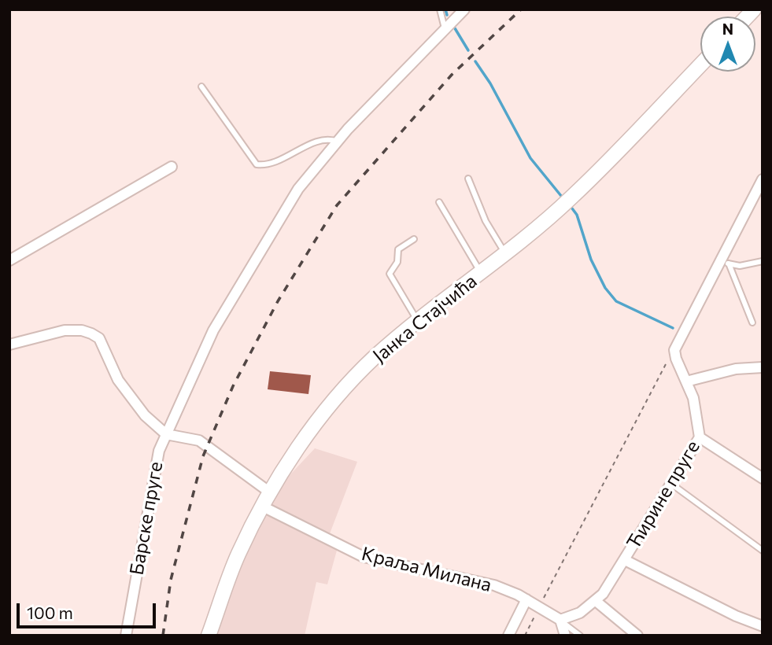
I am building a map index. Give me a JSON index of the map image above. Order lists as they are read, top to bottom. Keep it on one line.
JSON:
{"streets":{"street":["Јанка Стајчића","Ћирине пруге","Барске пруге","Краља Милана"]},"crossings":[["Јанка Стајчића","Краља Милана"],["Ћирине пруге","Краља Милана"]],"scale_bar":"100 m","north":"top"}
